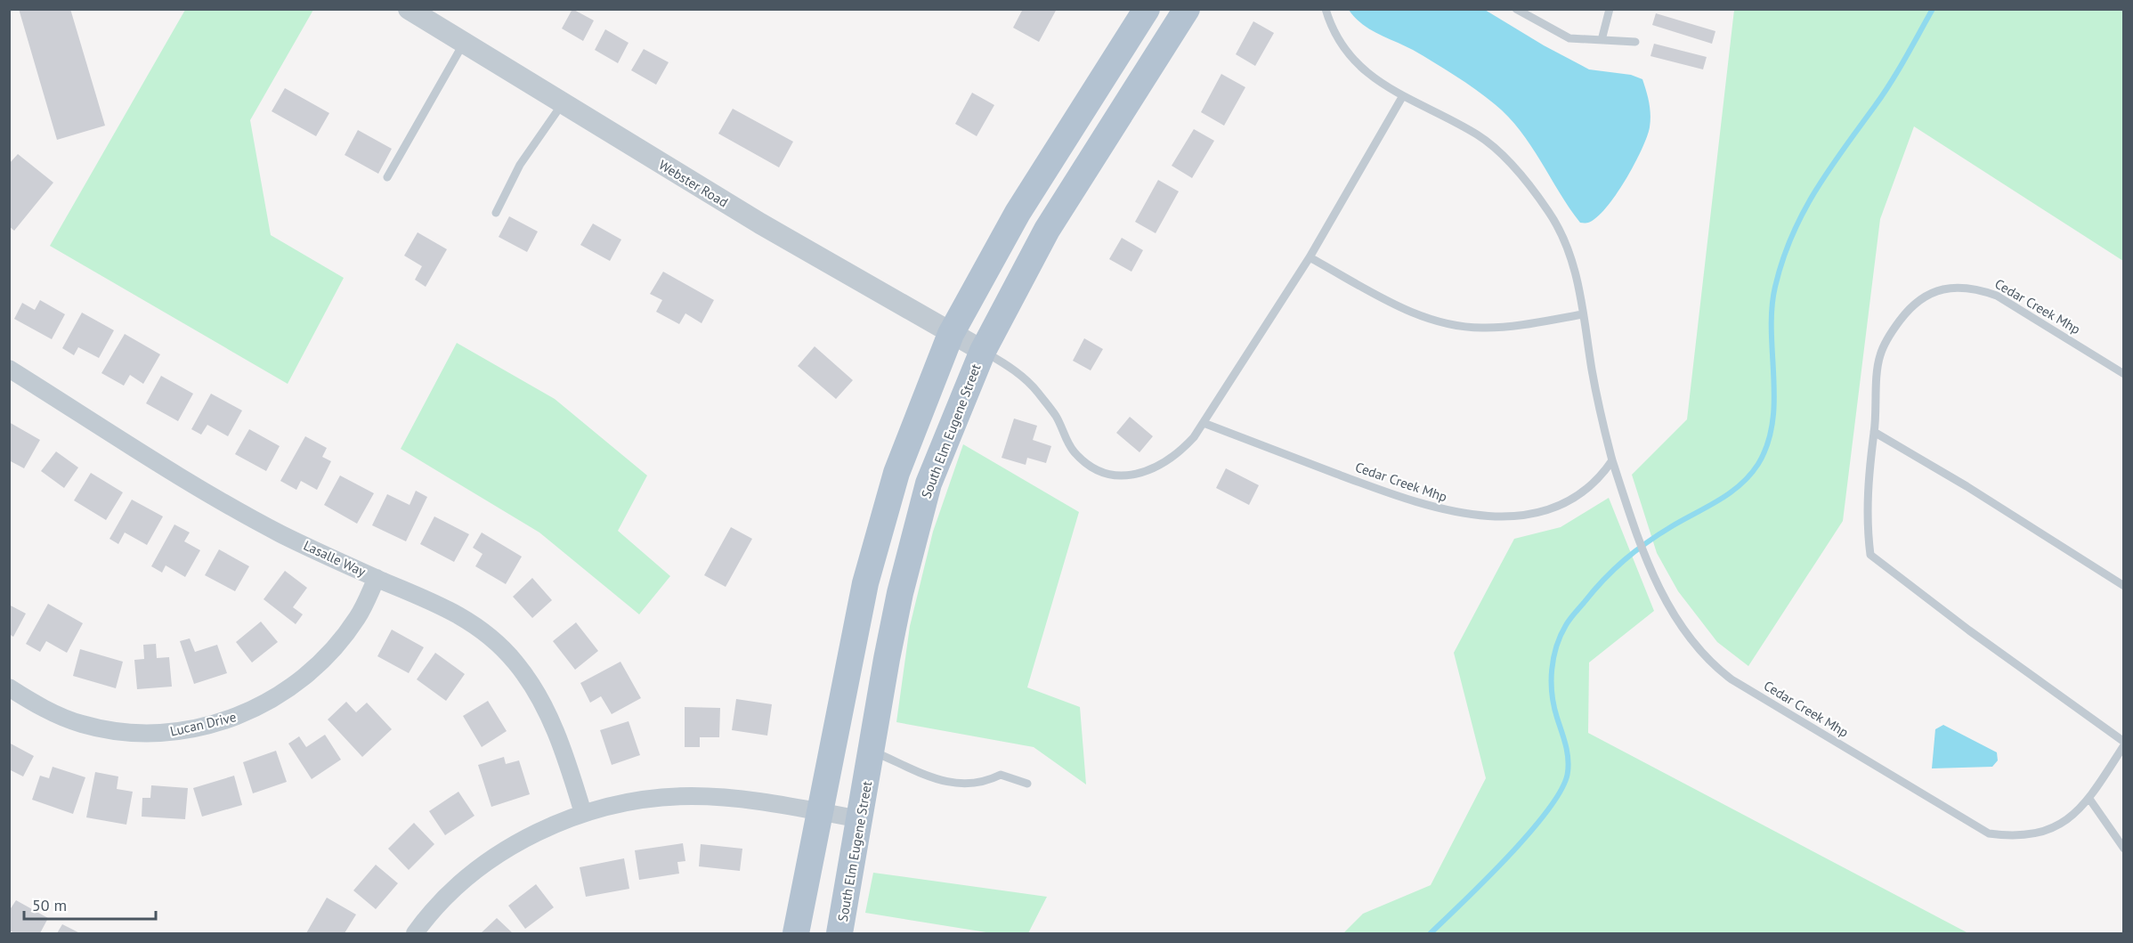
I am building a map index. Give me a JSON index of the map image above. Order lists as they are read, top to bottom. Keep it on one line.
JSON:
{"streets":{"main road":["South Elm Eugene Street"],"street":["Webster Road","Lasalle Way","Lucan Drive"],"lane":["Cedar Creek Mhp"]},"crossings":[["Webster Road","South Elm Eugene Street"],["Lasalle Way","Lucan Drive"]],"scale_bar":"50 m"}
